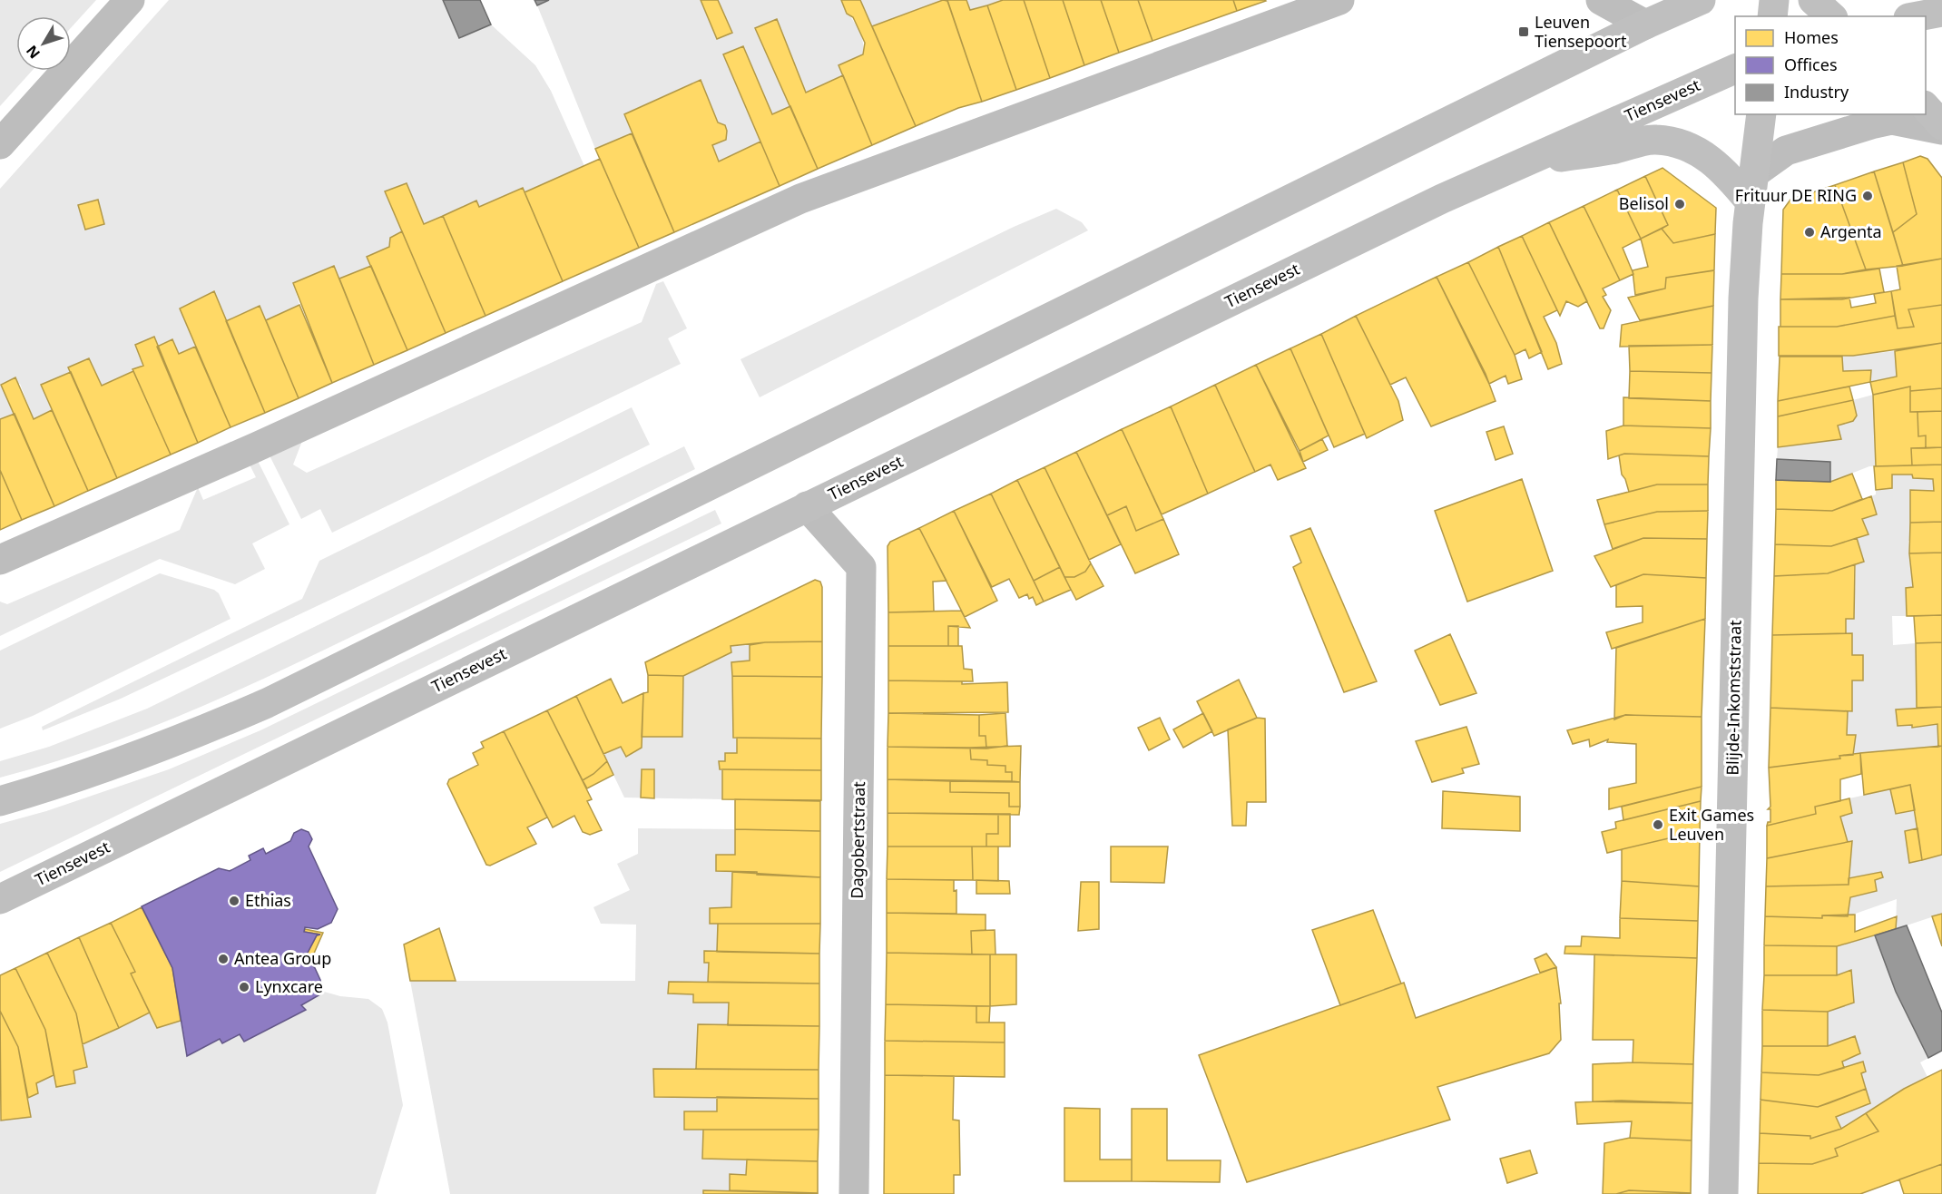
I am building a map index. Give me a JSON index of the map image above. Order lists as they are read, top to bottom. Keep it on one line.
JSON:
{"streets":{"main road":["Tiensevest","Blijde-Inkomststraat"],"street":["Dagobertstraat"]},"crossings":[["Tiensevest","Dagobertstraat"]],"places":{"transit":["Leuven Tiensepoort"],"other":["Frituur DE RING","Belisol","Argenta","Exit Games Leuven","Ethias","Antea Group","Lynxcare"]},"legend":["Homes","Offices","Industry"],"north":"bottom left"}
